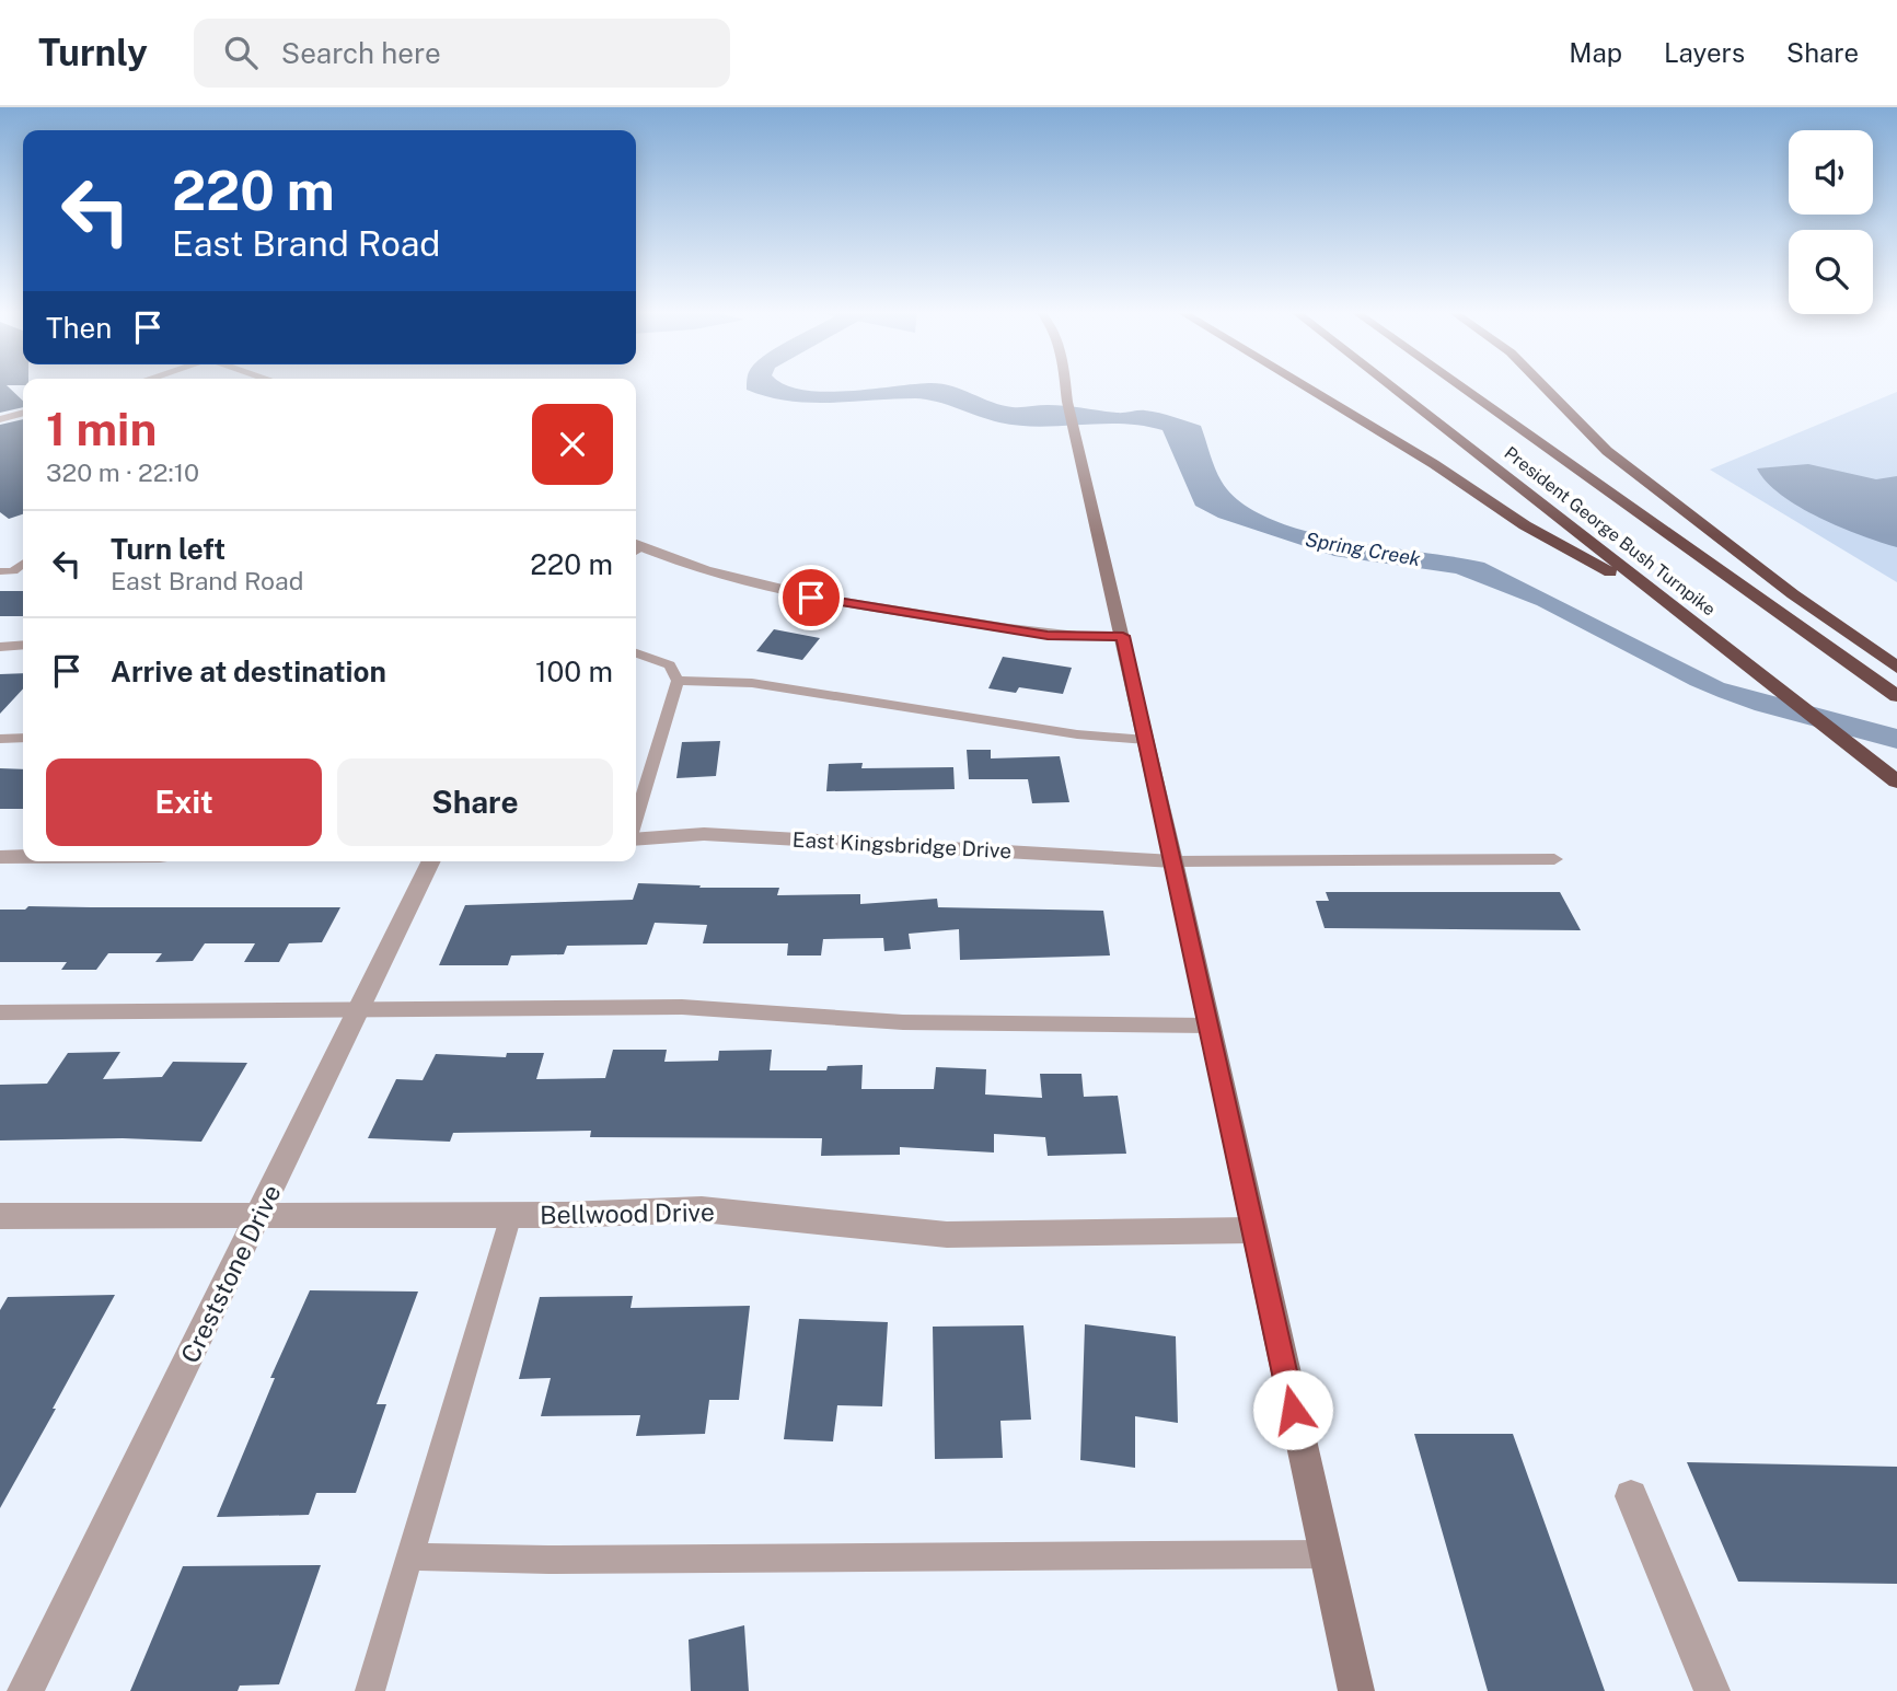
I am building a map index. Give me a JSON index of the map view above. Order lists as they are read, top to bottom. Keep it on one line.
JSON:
{"streets":{"highway":["President George Bush Turnpike"],"street":["East Kingsbridge Drive","Bellwood Drive","Creststone Drive"]},"crossings":[["Bellwood Drive","Creststone Drive"]],"water":["Spring Creek"],"page":{"header":"Turnly","search":"Search here","nav":["Map","Layers","Share"],"turn":["220 m","East Brand Road"],"then":"Then","heading":["1 min","320 m · 22:10"],"list":[{"name":"Turn left","note":"East Brand Road","value":"220 m"},{"name":"Arrive at destination","value":"100 m"}],"buttons":["Exit","Share"]}}
